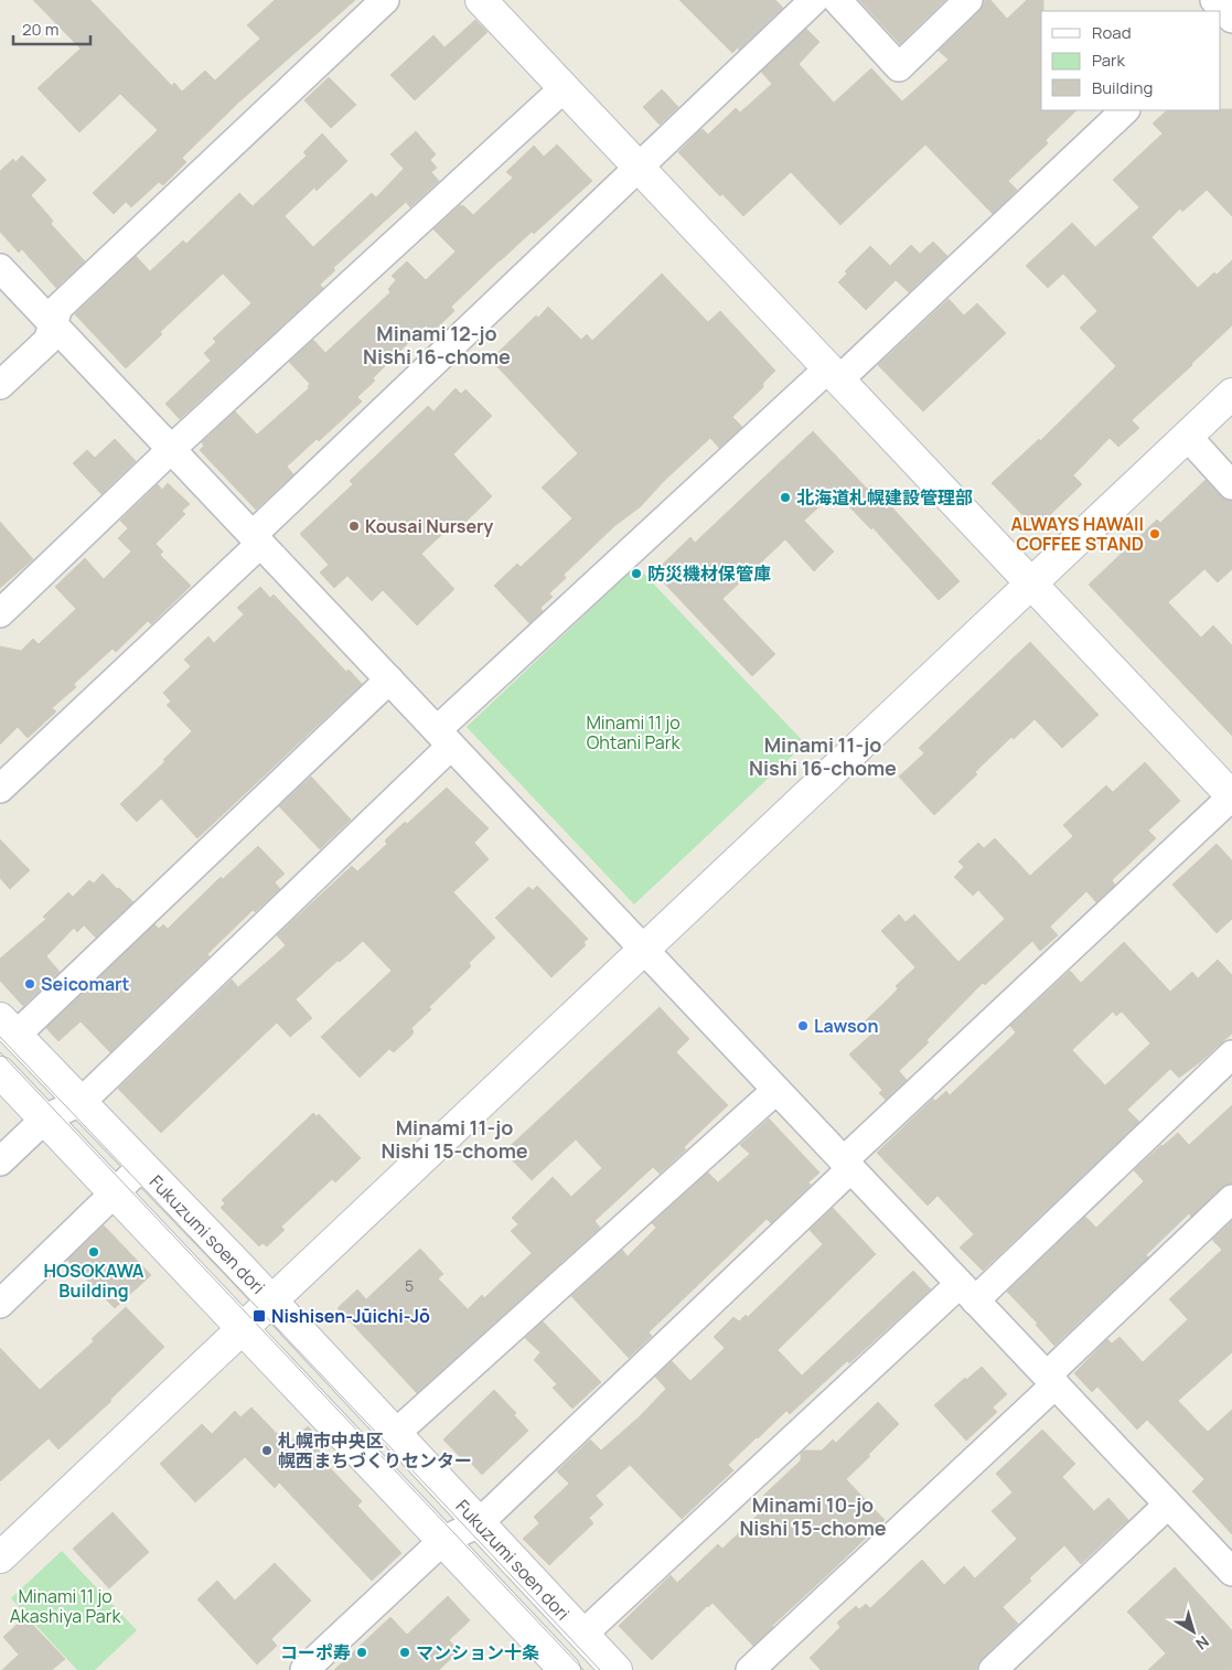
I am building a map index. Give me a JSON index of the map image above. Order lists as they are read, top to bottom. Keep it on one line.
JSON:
{"streets":{"street":["Fukuzumi soen dori"]},"districts":["Minami 12-jo Nishi 16-chome","Minami 11-jo Nishi 16-chome","Minami 11-jo Nishi 15-chome","Minami 10-jo Nishi 15-chome"],"parks":["Minami 11 jo Ohtani Park","Minami 11 jo Akashiya Park"],"places":{"other":["北海道札幌建設管理部","Kousai Nursery","ALWAYS HAWAII COFFEE STAND","防災機材保管庫","Seicomart","Lawson","HOSOKAWA Building","札幌市中央区 幌西まちづくりセンター","コーポ寿","マンション十条"],"transit":["Nishisen-Jūichi-Jō"]},"house_numbers":["5"],"legend":["Road","Park","Building"],"scale_bar":"20 m","north":"bottom right"}
